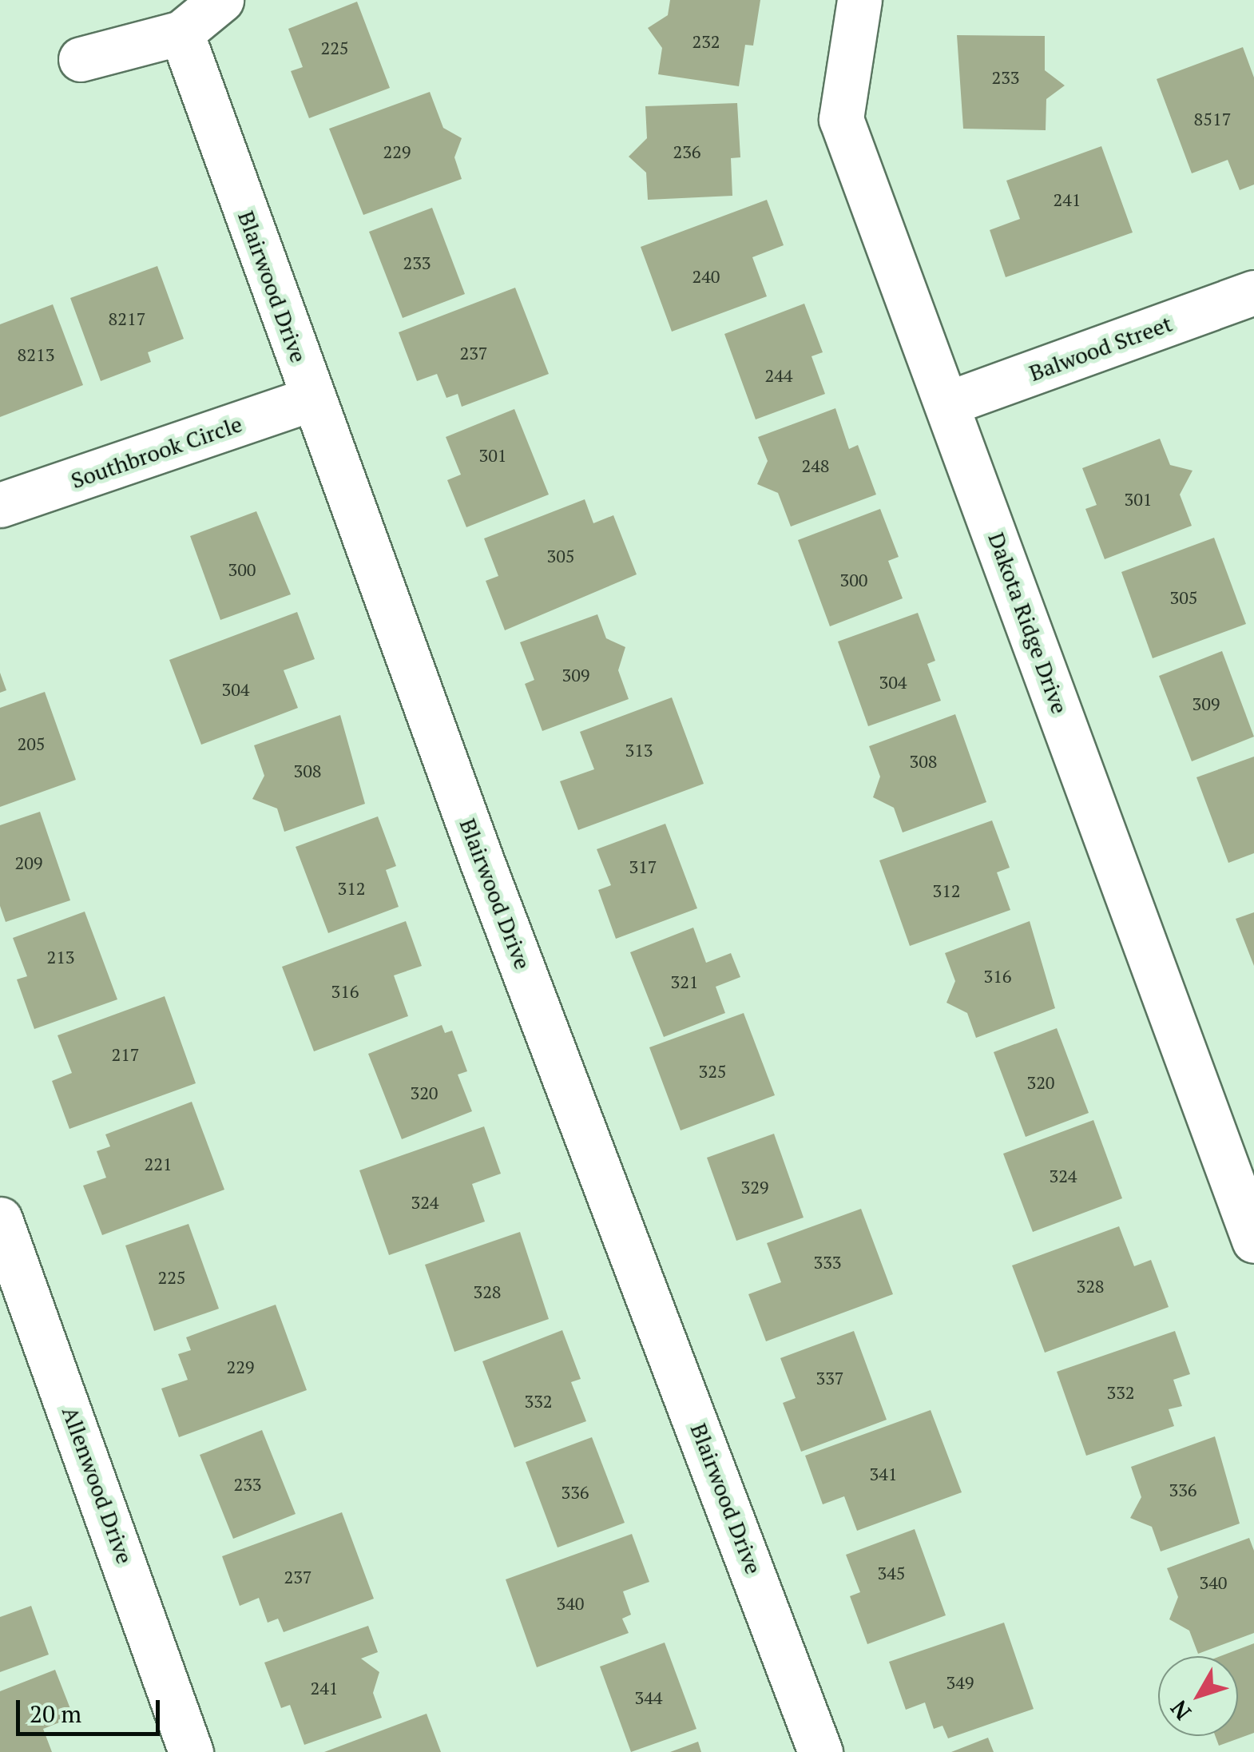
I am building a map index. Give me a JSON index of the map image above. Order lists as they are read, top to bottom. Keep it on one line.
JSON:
{"streets":{"street":["Blairwood Drive","Balwood Street","Southbrook Circle","Dakota Ridge Drive","Allenwood Drive"]},"crossings":[["Blairwood Drive","Southbrook Circle"],["Balwood Street","Dakota Ridge Drive"]],"house_numbers":["232","225","233","8517","229","236","241","233","240","8217","237","8213","244","301","248","301","305","300","300","305","309","304","304","309","205","313","308","308","209","317","312","312","213","316","321","316","217","325","320","320","221","324","329","324","333","225","328","328","229","337","332","332","341","233","336","336","345","237","340","340","349","241","344"],"scale_bar":"20 m","north":"bottom left"}
